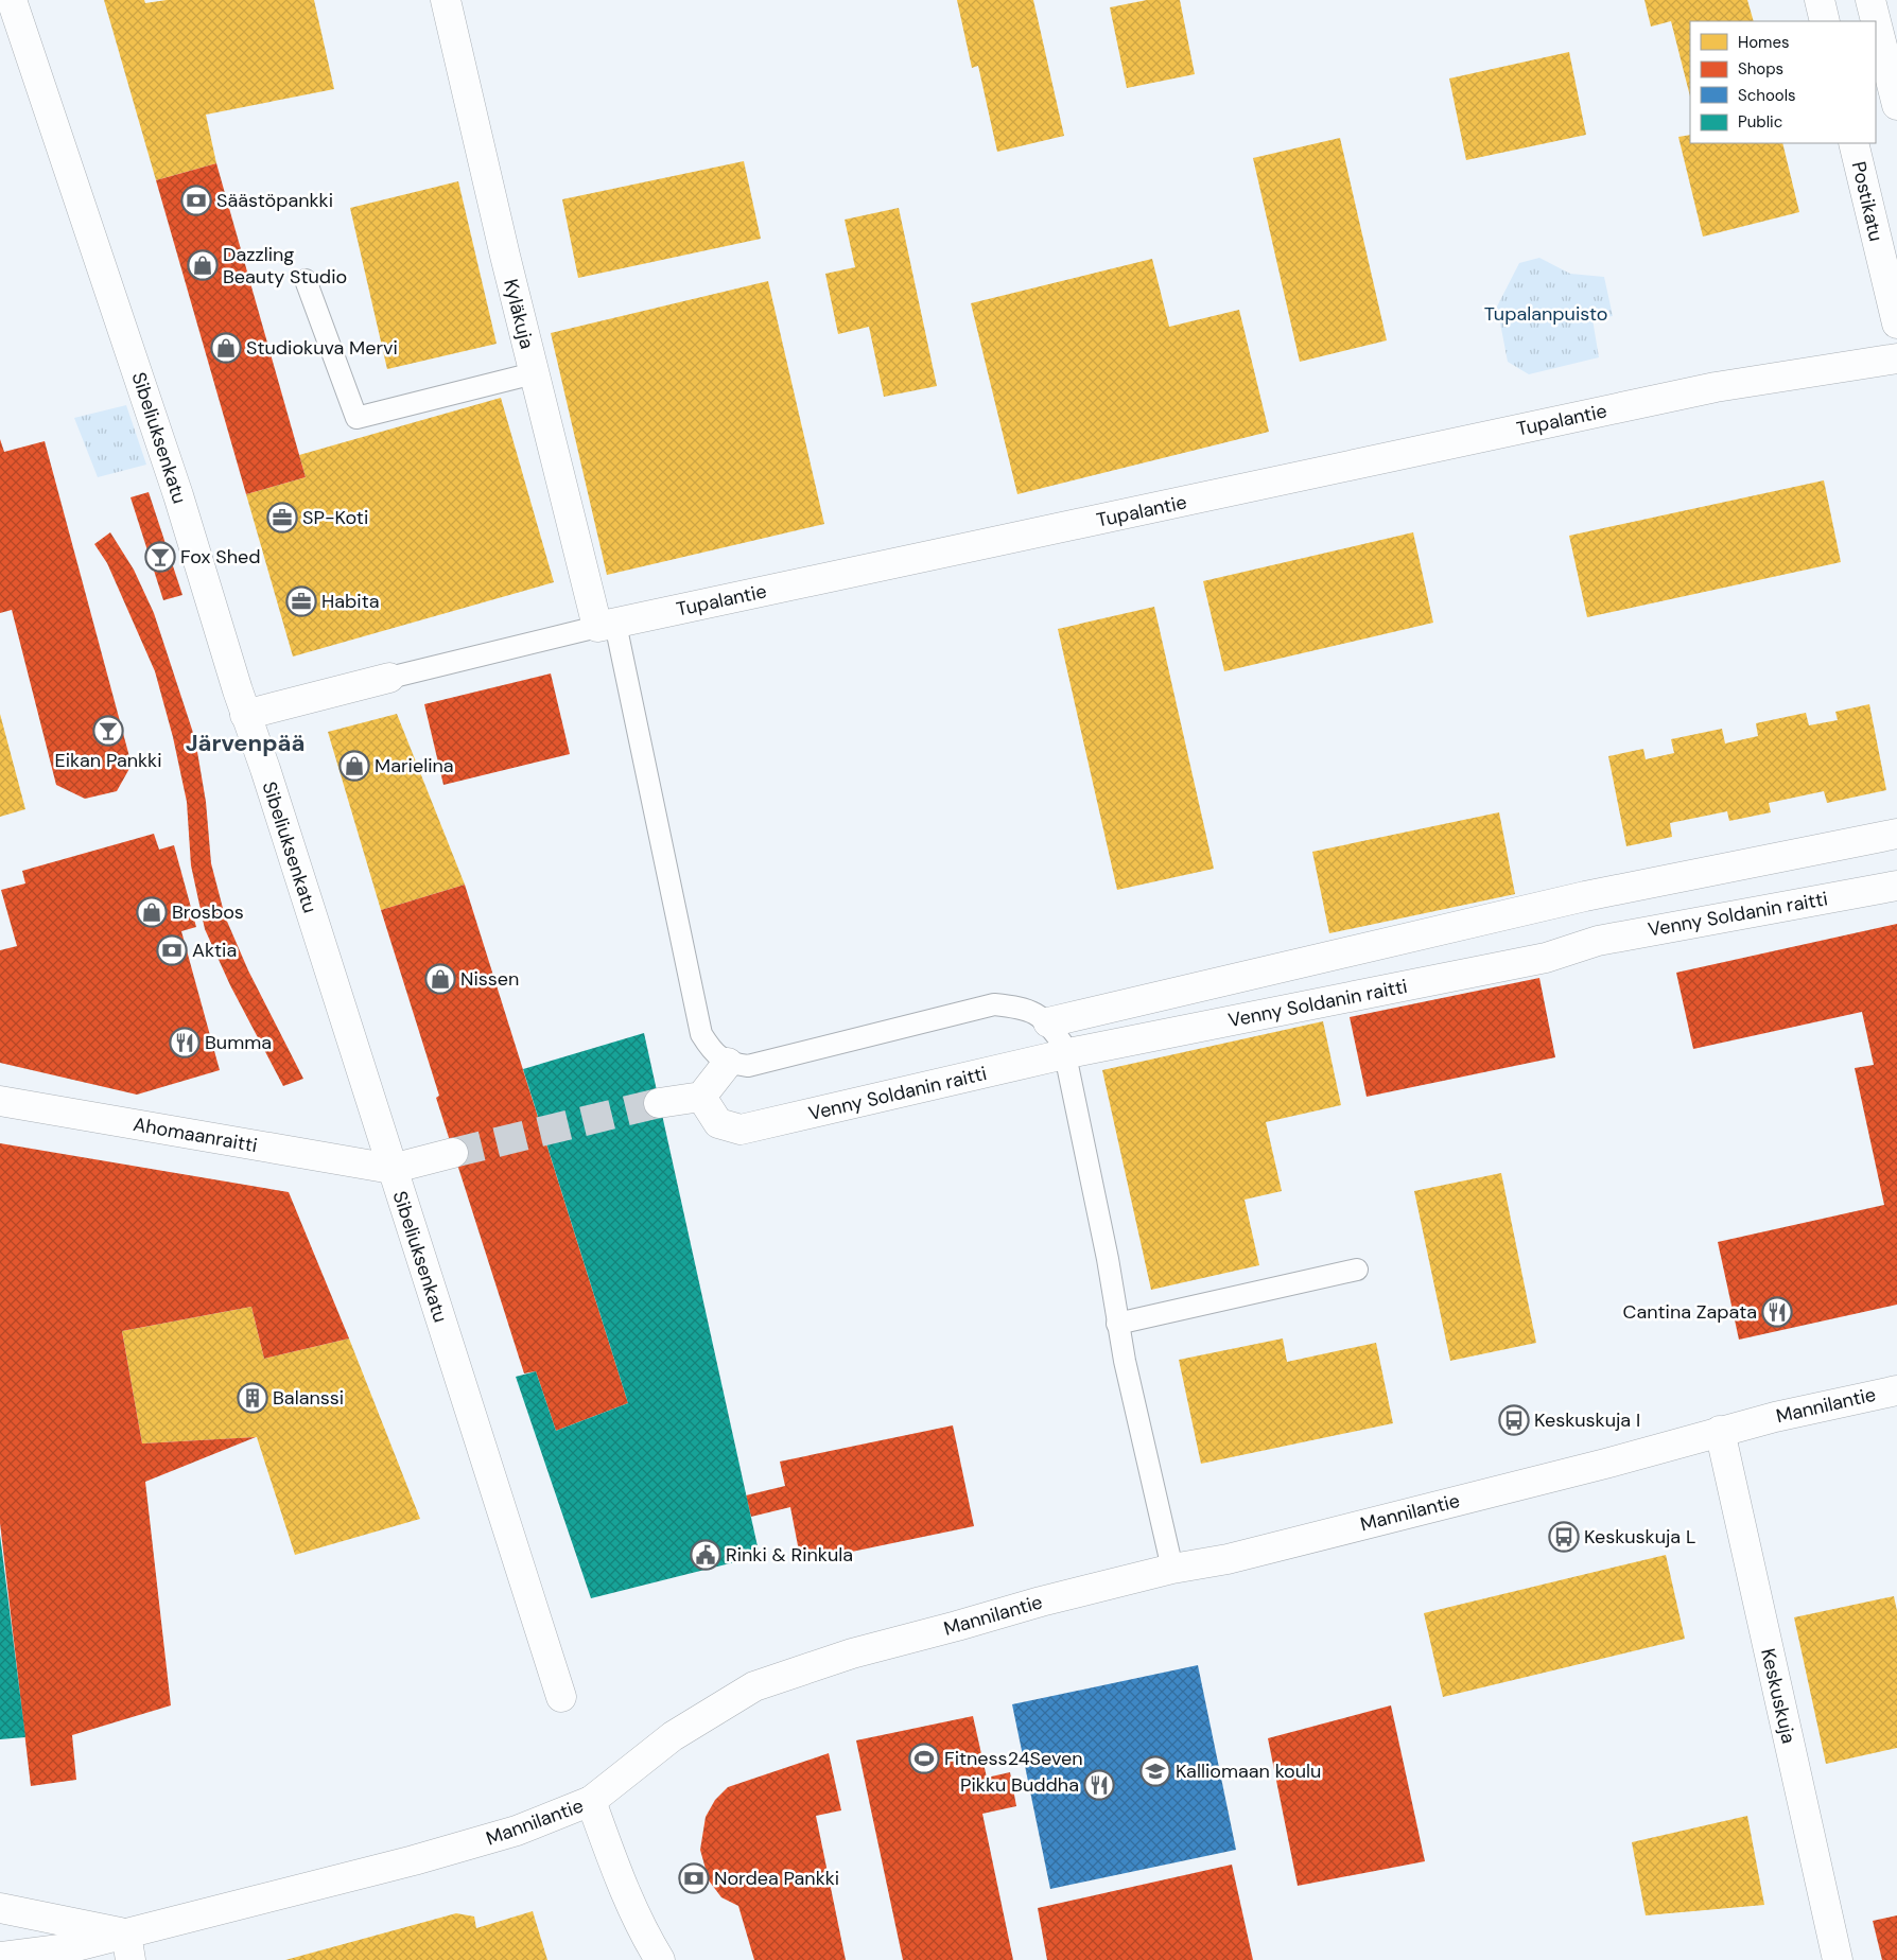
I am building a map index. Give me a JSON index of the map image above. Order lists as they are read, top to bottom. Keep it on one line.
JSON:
{"streets":{"street":["Postikatu","Kyläkuja","Tupalantie","Sibeliuksenkatu","Venny Soldanin raitti","Ahomaanraitti","Mannilantie","Keskuskuja"]},"crossings":[["Kyläkuja","Tupalantie"],["Sibeliuksenkatu","Ahomaanraitti"],["Mannilantie","Keskuskuja"]],"districts":["Järvenpää"],"parks":["Tupalanpuisto"],"places":{"bank":["Säästöpankki","Aktia","Nordea Pankki"],"shop":["Dazzling Beauty Studio","Studiokuva Mervi","Marielina","Brosbos","Nissen"],"office":["SP-Koti","Habita"],"bar":["Fox Shed","Eikan Pankki"],"restaurant":["Bumma","Cantina Zapata","Pikku Buddha"],"building":["Balanssi"],"bus stop":["Keskuskuja I","Keskuskuja L"],"public building":["Rinki & Rinkula"],"sports":["Fitness24Seven"],"school or university":["Kalliomaan koulu"]},"legend":["Homes","Shops","Schools","Public"]}
